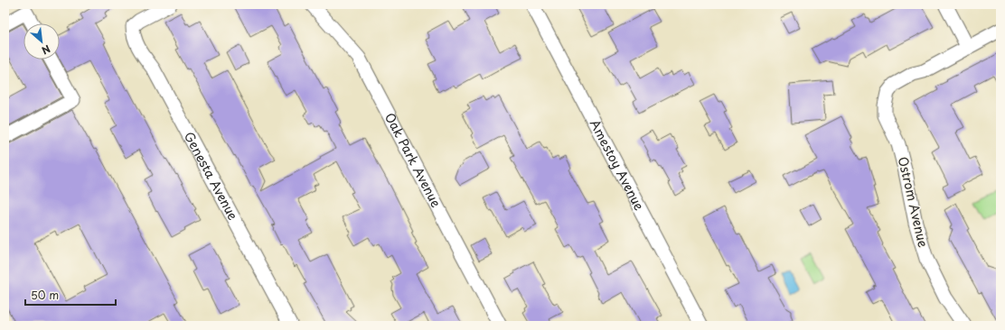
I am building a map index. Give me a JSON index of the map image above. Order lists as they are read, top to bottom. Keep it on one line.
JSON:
{"streets":{"street":["Oak Park Avenue","Amestoy Avenue","Genesta Avenue","Ostrom Avenue"]},"scale_bar":"50 m","north":"bottom right"}
